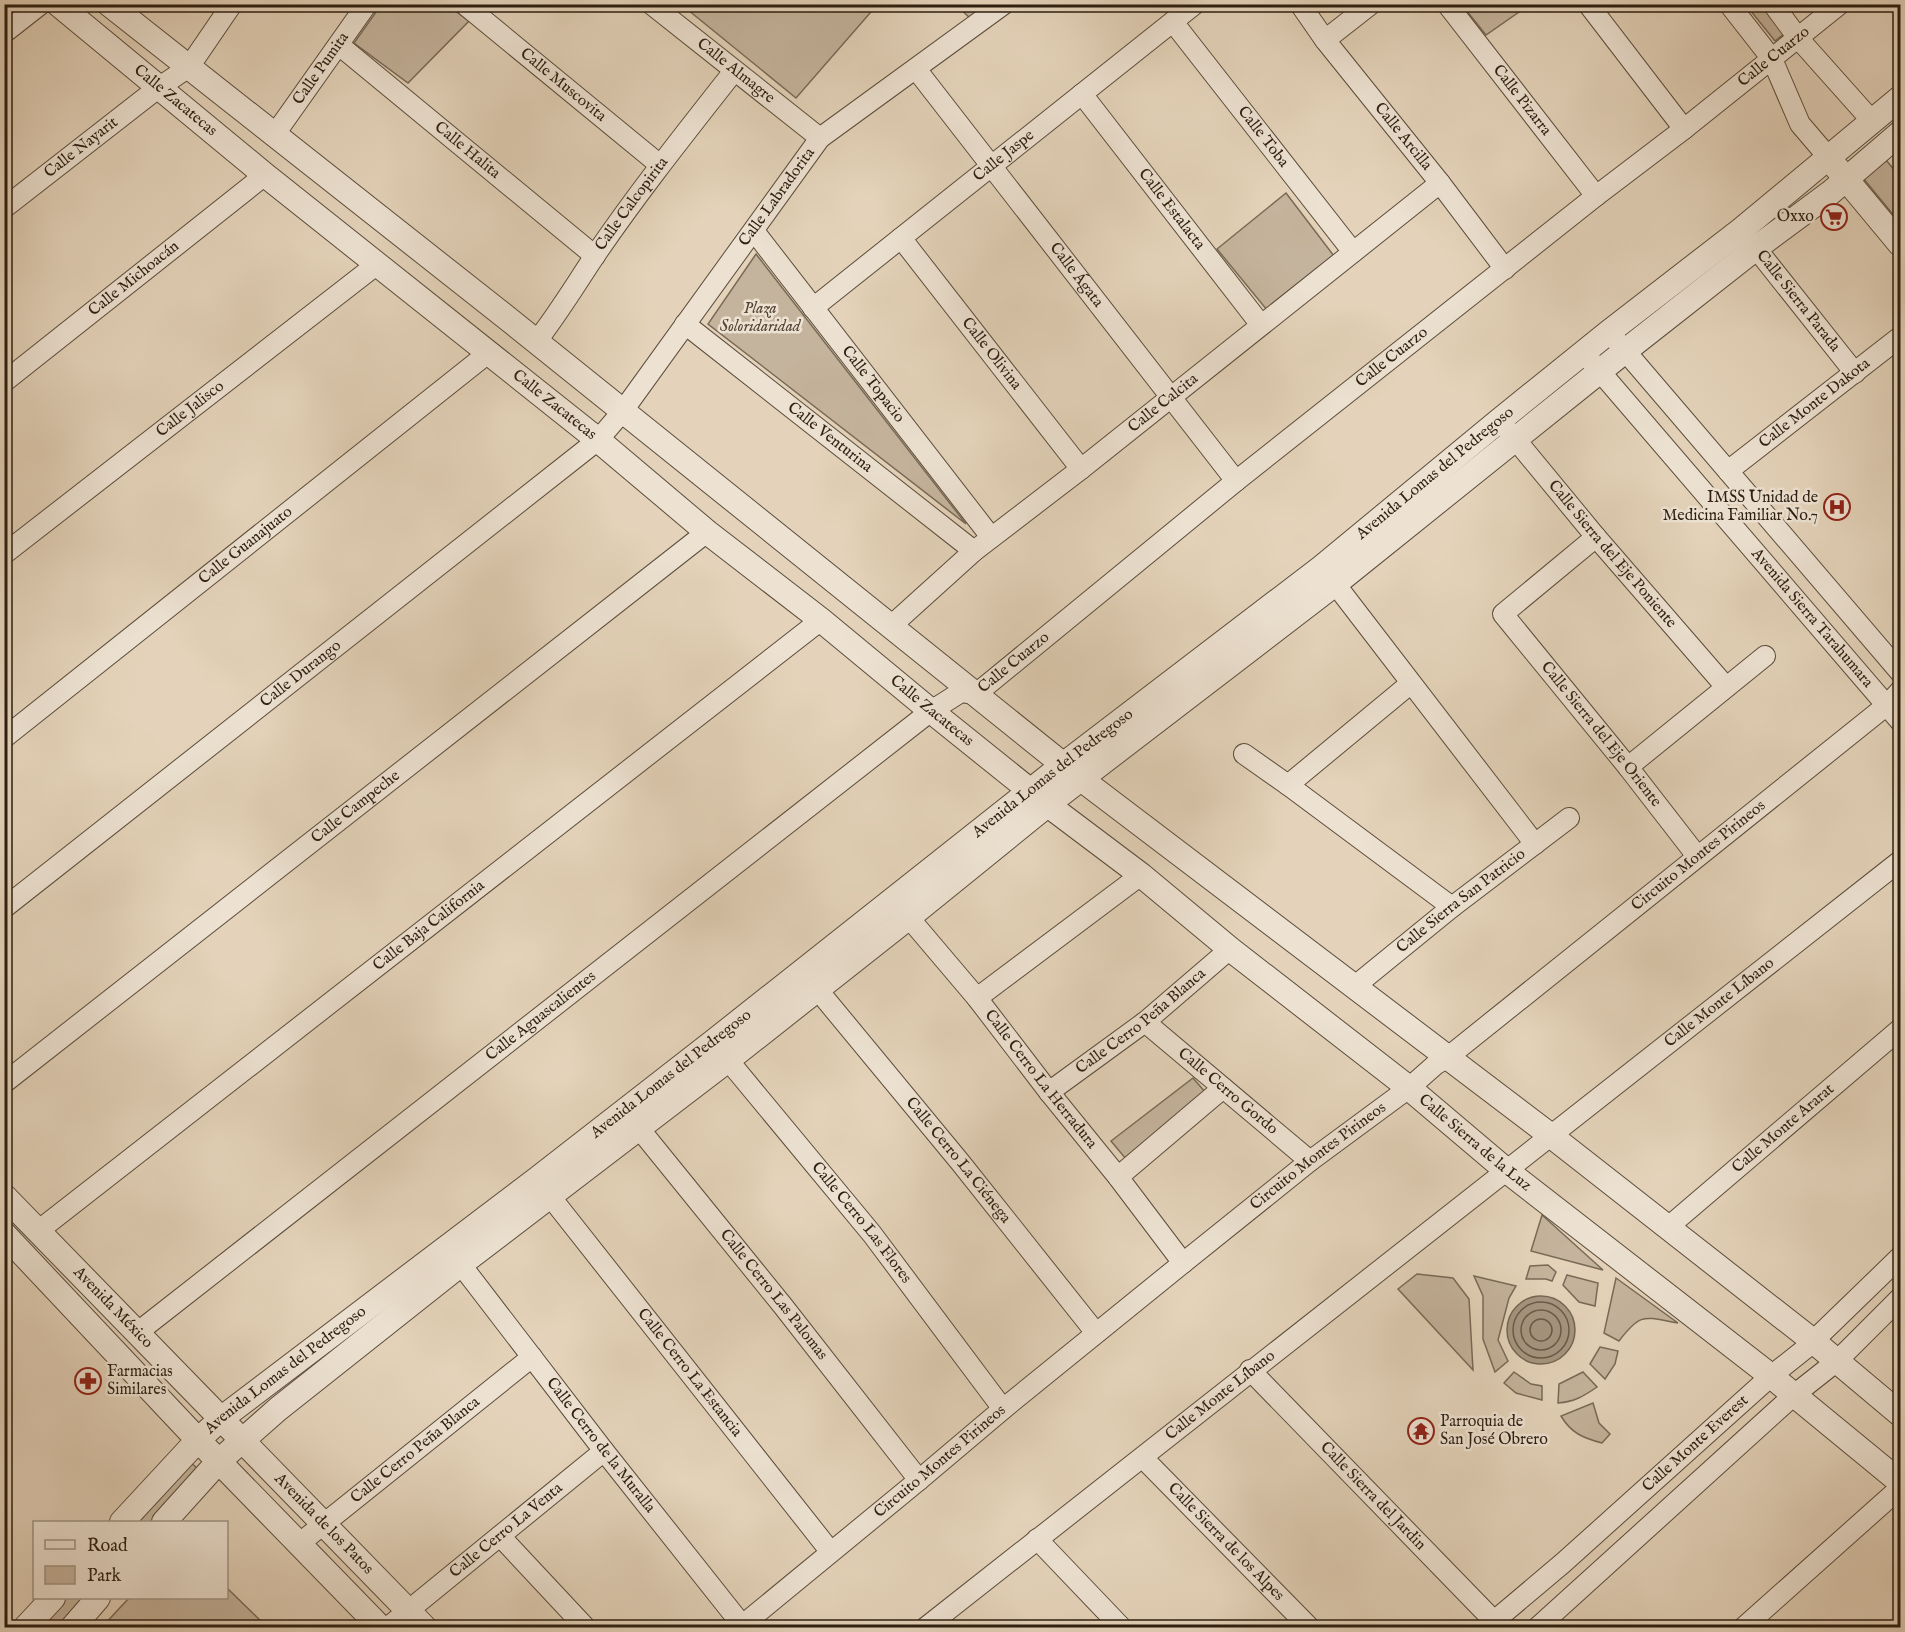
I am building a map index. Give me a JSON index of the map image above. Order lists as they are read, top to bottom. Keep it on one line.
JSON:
{"streets":{"street":["Calle Cuarzo","Calle Pumita","Calle Almagre","Calle Muscovita","Calle Pizarra","Calle Zacatecas","Calle Arcilla","Calle Toba","Calle Nayarit","Calle Halita","Calle Jaspe","Calle Labradorita","Calle Calcopirita","Calle Estalacta","Calle Ágata","Calle Michoacán","Calle Sierra Parada","Calle Olivina","Calle Topacio","Calle Calcita","Calle Monte Dakota","Calle Jalisco","Calle Venturina","Avenida Lomas del Pedregoso","Calle Guanajuato","Calle Sierra del Eje Poniente","Avenida Sierra Tarahumara","Calle Durango","Calle Sierra del Eje Oriente","Calle Campeche","Circuito Montes Pirineos","Calle Sierra San Patricio","Calle Baja California","Calle Monte Líbano","Calle Aguascalientes","Calle Cerro Peña Blanca","Calle Cerro La Herradura","Calle Cerro Gordo","Calle Monte Ararat","Calle Sierra de la Luz","Calle Cerro La Ciénega","Calle Cerro Las Flores","Calle Cerro Las Palomas","Avenida México","Calle Cerro La Estancia","Calle Monte Everest","Calle Cerro de la Muralla","Calle Sierra del Jardin","Avenida de los Patos","Calle Cerro La Venta","Calle Sierra de los Alpes"]},"crossings":[["Calle Cuarzo","Calle Pizarra"],["Calle Cuarzo","Calle Zacatecas"],["Calle Cuarzo","Calle Arcilla"],["Calle Cuarzo","Calle Ágata"],["Calle Cuarzo","Calle Aguascalientes"],["Calle Pumita","Calle Zacatecas"],["Calle Pumita","Calle Halita"],["Calle Almagre","Calle Labradorita"],["Calle Almagre","Calle Calcopirita"],["Calle Muscovita","Calle Calcopirita"],["Calle Zacatecas","Calle Nayarit"],["Calle Zacatecas","Calle Labradorita"],["Calle Zacatecas","Calle Calcopirita"],["Calle Zacatecas","Calle Michoacán"],["Calle Zacatecas","Calle Calcita"],["Calle Zacatecas","Calle Jalisco"],["Calle Zacatecas","Avenida Lomas del Pedregoso"],["Calle Zacatecas","Calle Guanajuato"],["Calle Zacatecas","Calle Durango"],["Calle Zacatecas","Calle Campeche"],["Calle Zacatecas","Calle Baja California"],["Calle Zacatecas","Calle Aguascalientes"],["Calle Zacatecas","Calle Sierra de la Luz"],["Calle Arcilla","Calle Calcita"],["Calle Toba","Calle Jaspe"],["Calle Toba","Calle Calcita"],["Calle Halita","Calle Calcopirita"],["Calle Jaspe","Calle Estalacta"],["Calle Jaspe","Calle Ágata"],["Calle Jaspe","Calle Olivina"],["Calle Jaspe","Calle Topacio"],["Calle Labradorita","Calle Ágata"],["Calle Labradorita","Calle Topacio"],["Calle Labradorita","Calle Venturina"],["Calle Labradorita","Calle Durango"],["Calle Estalacta","Calle Calcita"],["Calle Ágata","Calle Calcita"],["Calle Sierra Parada","Calle Monte Dakota"],["Calle Sierra Parada","Avenida Lomas del Pedregoso"],["Calle Olivina","Calle Calcita"],["Calle Topacio","Calle Calcita"],["Calle Calcita","Calle Venturina"],["Calle Monte Dakota","Avenida Sierra Tarahumara"],["Avenida Lomas del Pedregoso","Calle Sierra del Eje Poniente"],["Avenida Lomas del Pedregoso","Avenida Sierra Tarahumara"],["Avenida Lomas del Pedregoso","Calle Cerro La Herradura"],["Avenida Lomas del Pedregoso","Calle Sierra de la Luz"],["Avenida Lomas del Pedregoso","Calle Cerro La Ciénega"],["Avenida Lomas del Pedregoso","Calle Cerro Las Flores"],["Avenida Lomas del Pedregoso","Calle Cerro Las Palomas"],["Avenida Lomas del Pedregoso","Avenida México"],["Avenida Lomas del Pedregoso","Calle Cerro La Estancia"],["Avenida Lomas del Pedregoso","Calle Cerro de la Muralla"],["Avenida Lomas del Pedregoso","Avenida de los Patos"],["Calle Sierra del Eje Poniente","Calle Sierra del Eje Oriente"],["Avenida Sierra Tarahumara","Circuito Montes Pirineos"],["Calle Sierra del Eje Oriente","Circuito Montes Pirineos"],["Circuito Montes Pirineos","Calle Cerro La Herradura"],["Circuito Montes Pirineos","Calle Cerro Gordo"],["Circuito Montes Pirineos","Calle Sierra de la Luz"],["Circuito Montes Pirineos","Calle Cerro La Ciénega"],["Circuito Montes Pirineos","Calle Cerro Las Flores"],["Circuito Montes Pirineos","Calle Cerro Las Palomas"],["Circuito Montes Pirineos","Calle Cerro La Estancia"],["Circuito Montes Pirineos","Calle Cerro de la Muralla"],["Calle Baja California","Avenida México"],["Calle Monte Líbano","Calle Sierra de la Luz"],["Calle Monte Líbano","Calle Sierra del Jardin"],["Calle Monte Líbano","Calle Sierra de los Alpes"],["Calle Aguascalientes","Avenida México"],["Calle Cerro Peña Blanca","Calle Cerro La Herradura"],["Calle Cerro Peña Blanca","Calle Cerro Gordo"],["Calle Cerro Peña Blanca","Calle Sierra de la Luz"],["Calle Cerro Peña Blanca","Calle Cerro de la Muralla"],["Calle Cerro Peña Blanca","Avenida de los Patos"],["Calle Sierra de la Luz","Calle Monte Everest"],["Avenida México","Avenida de los Patos"],["Calle Monte Everest","Calle Sierra del Jardin"],["Calle Cerro de la Muralla","Calle Cerro La Venta"],["Avenida de los Patos","Calle Cerro La Venta"]],"parks":["Plaza Soloridaridad"],"places":{"supermarket":["Oxxo"],"hospital":["IMSS Unidad de Medicina Familiar No.7"],"pharmacy":["Farmacias Similares"],"temple":["Parroquia de San José Obrero"]},"legend":["Road","Park"]}
